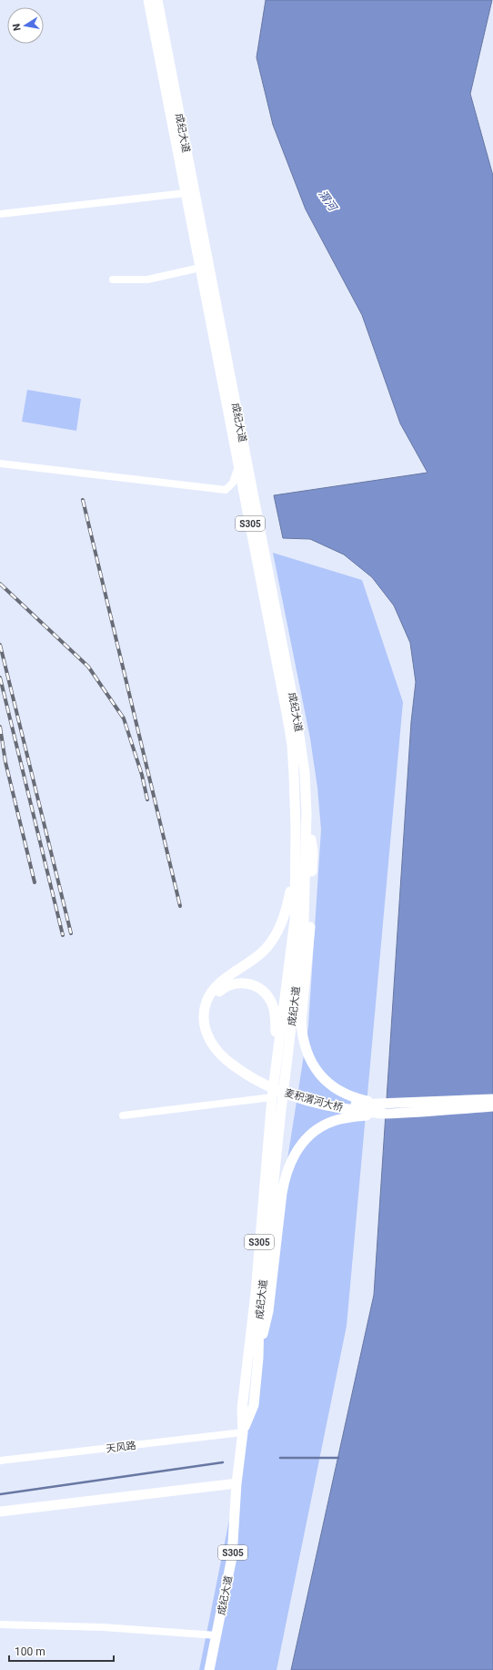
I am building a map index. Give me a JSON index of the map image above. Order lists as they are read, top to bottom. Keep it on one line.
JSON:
{"streets":{"main road":["成纪大道","S305","麦积渭河大桥"],"street":["天风路"]},"crossings":[["成纪大道","麦积渭河大桥"],["成纪大道","天风路"]],"water":["渭河"],"scale_bar":"100 m","north":"left"}
